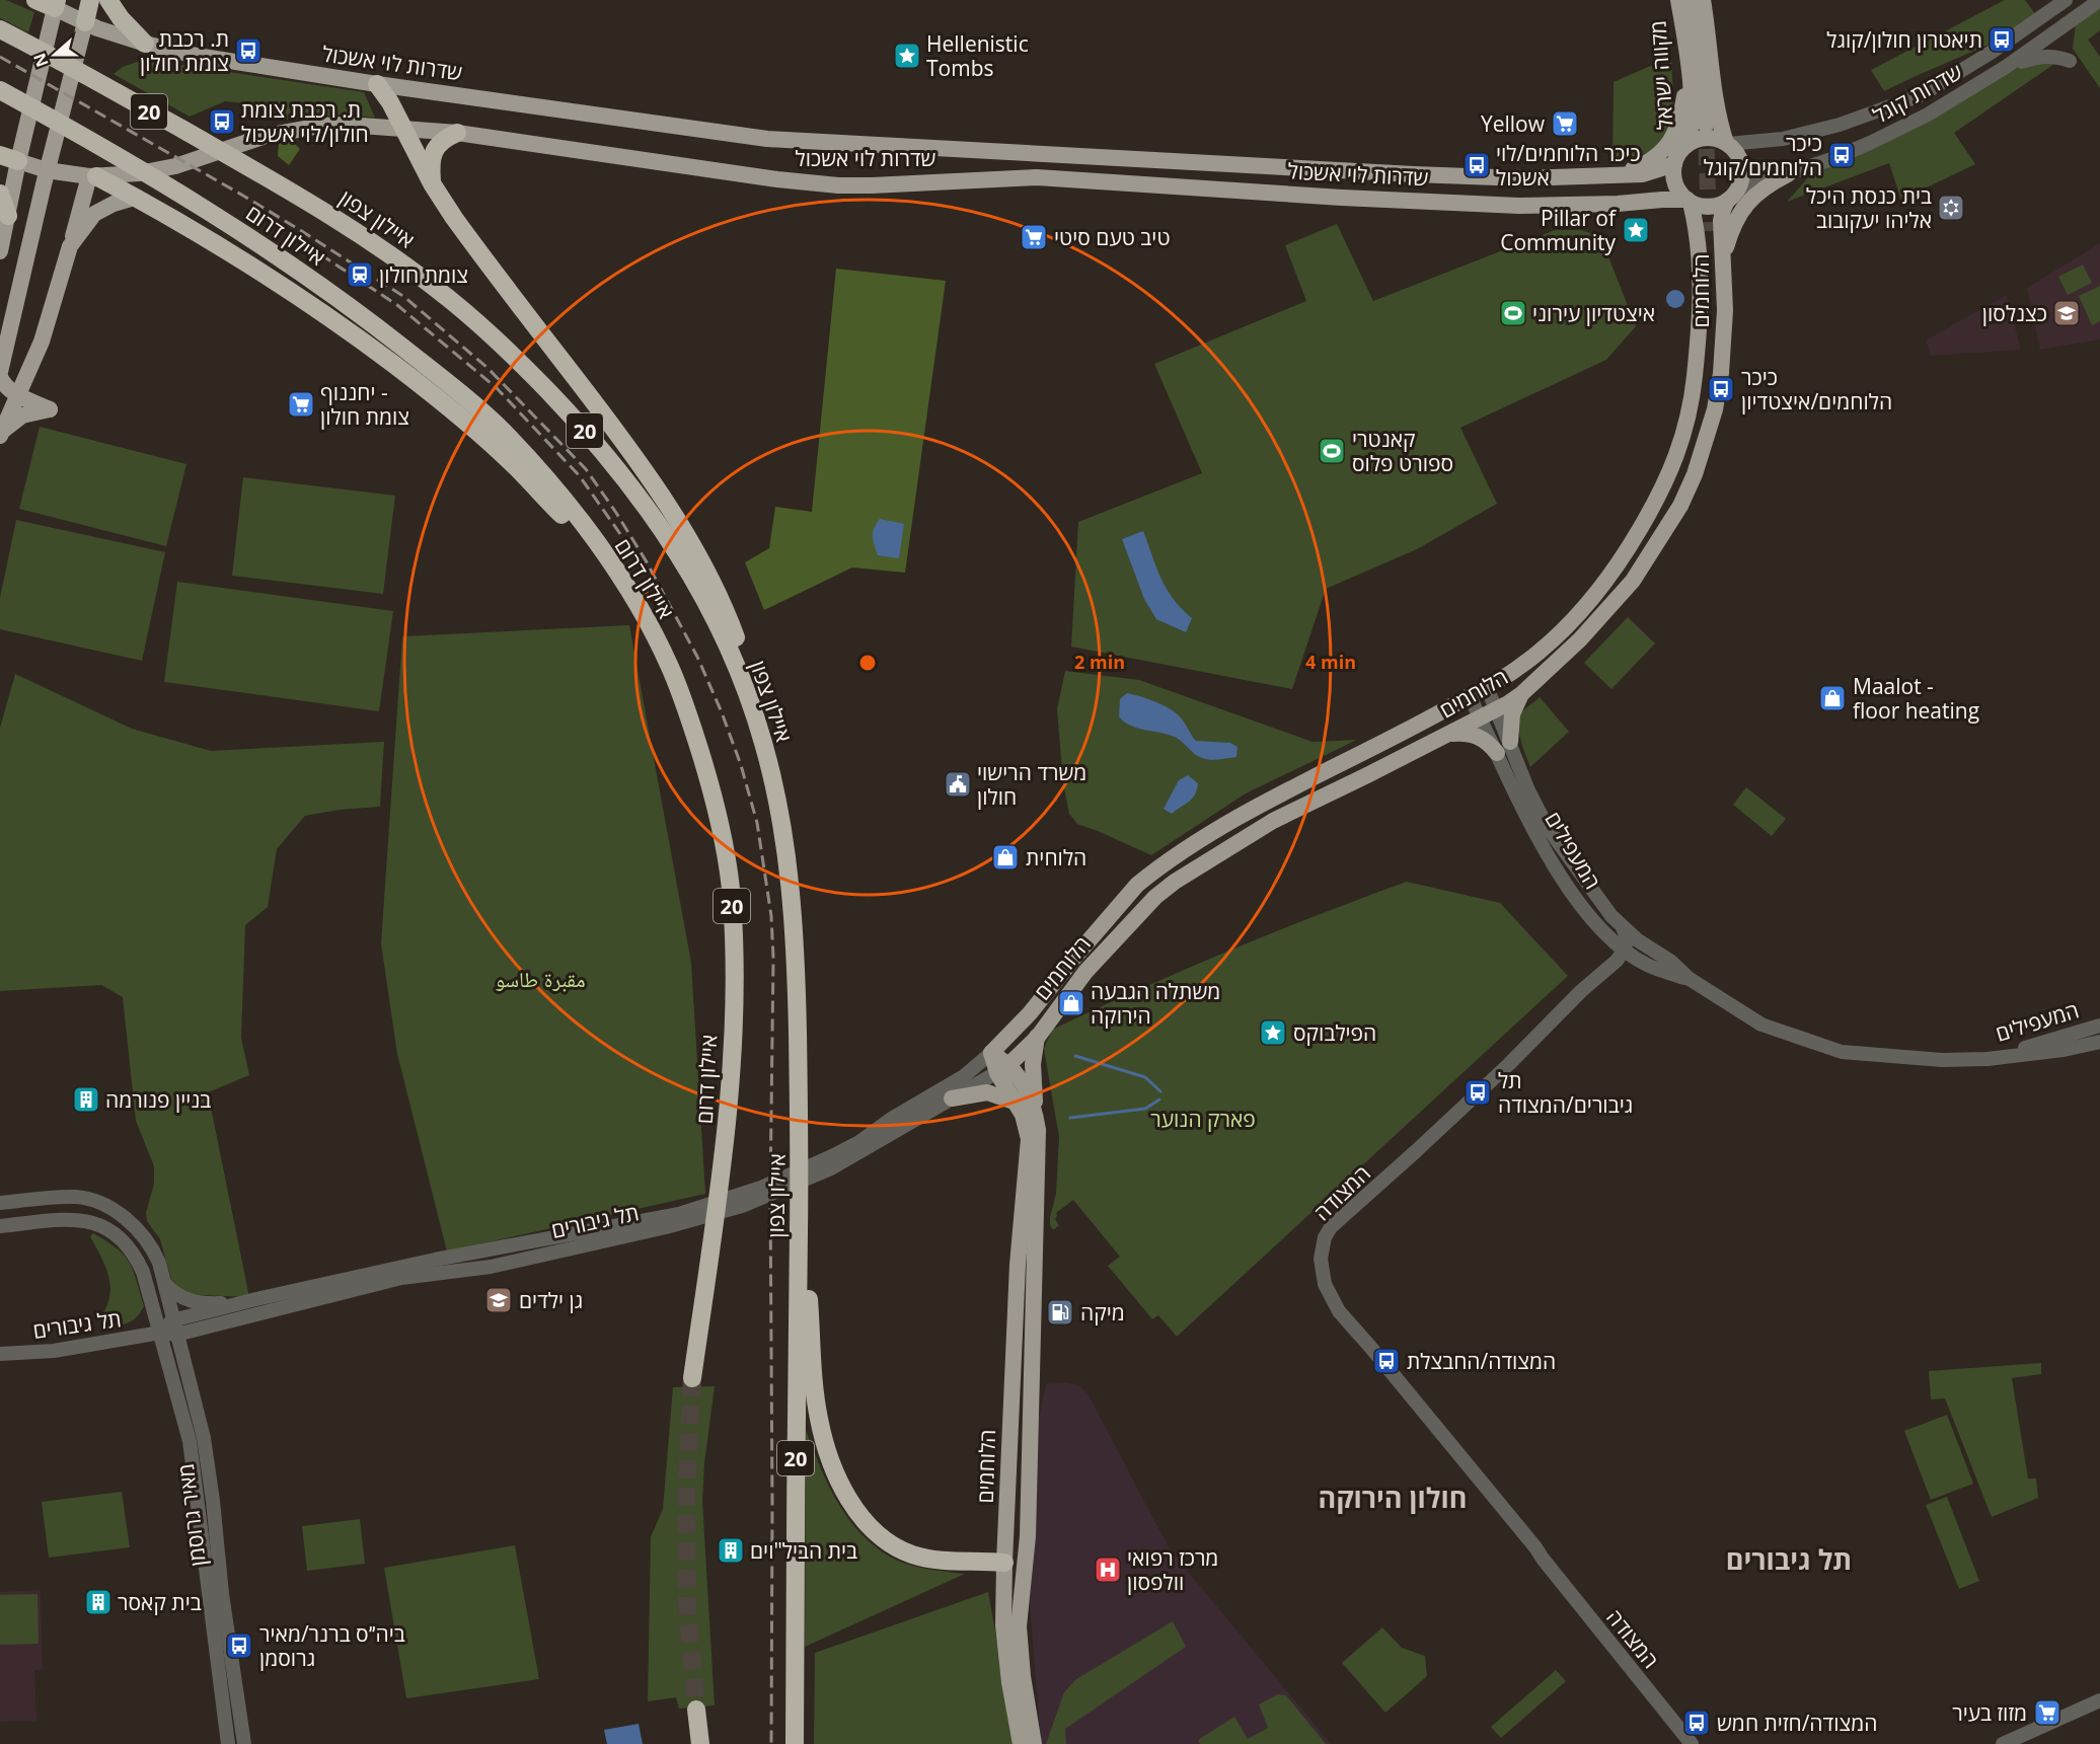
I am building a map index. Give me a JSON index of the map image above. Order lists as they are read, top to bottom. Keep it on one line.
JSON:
{"streets":{"highway":["20","איילון צפון","איילון דרום"],"main road":["שדרות לוי אשכול","מקווה ישראל","הלוחמים"],"street":["שדרות קוגל","המעפילים","המצודה","תל גיבורים","מאיר גרוסמן"]},"crossings":[["שדרות לוי אשכול","מקווה ישראל"],["שדרות לוי אשכול","שדרות קוגל"],["שדרות לוי אשכול","הלוחמים"],["מקווה ישראל","שדרות קוגל"],["מקווה ישראל","הלוחמים"],["שדרות קוגל","הלוחמים"],["הלוחמים","המעפילים"],["הלוחמים","תל גיבורים"],["המעפילים","המצודה"],["תל גיבורים","מאיר גרוסמן"]],"districts":["חולון הירוקה","תל גיבורים"],"parks":["مقبرة طاسو","פארק הנוער"],"places":{"bus stop":["תיאטרון חולון/קוגל","ת. רכבת צומת חולון","ת. רכבת צומת חולון/לוי אשכול","כיכר הלוחמים/קוגל","כיכר הלוחמים/לוי אשכול","כיכר הלוחמים/איצטדיון","תל גיבורים/המצודה","המצודה/החבצלת","ביה״ס ברנר/מאיר גרוסמן","המצודה/חזית חמש"],"place":["Hellenistic Tombs","Pillar of Community","הפילבוקס"],"supermarket":["Yellow","טיב טעם סיטי","יחננוף - צומת חולון","מזוז בעיר"],"synagogue":["בית כנסת היכל אליהו יעקובוב"],"station":["צומת חולון"],"sports":["איצטדיון עירוני","קאנטרי ספורט פלוס"],"school or university":["כצנלסון","גן ילדים"],"shop":["Maalot - floor heating","הלוחית","משתלה הגבעה הירוקה"],"public building":["משרד הרישוי חולון"],"building":["בניין פנורמה","בית הביל\"וים","בית קאסר"],"fuel station":["מיקה"],"hospital":["מרכז רפואי וולפסון"]},"north":"left","rings":["2 min","4 min"]}
